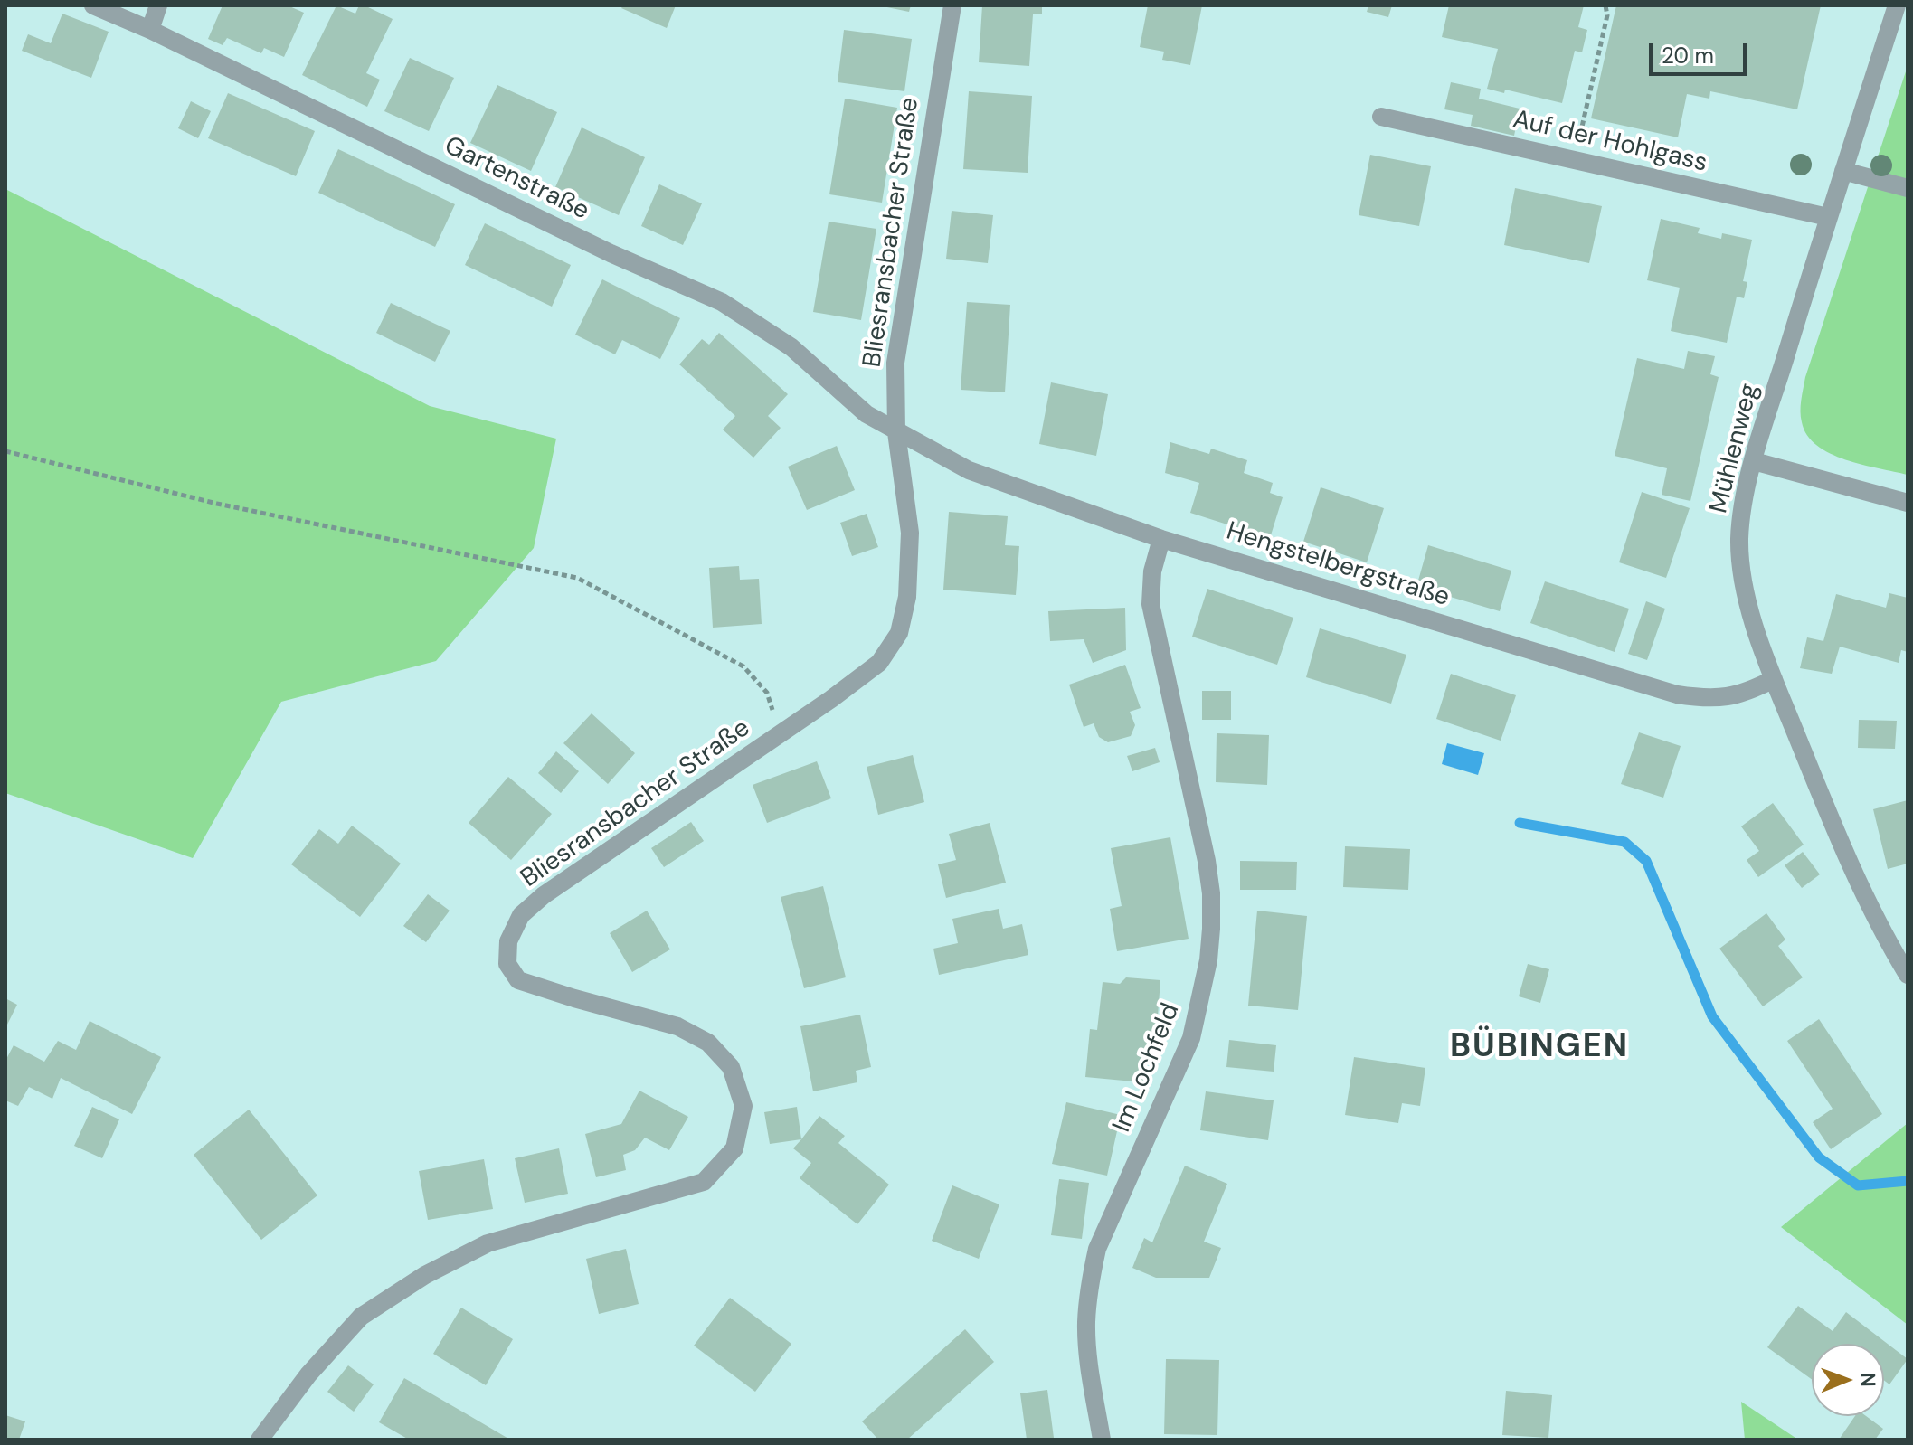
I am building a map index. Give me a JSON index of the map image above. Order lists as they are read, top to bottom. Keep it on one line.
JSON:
{"streets":{"street":["Auf der Hohlgass","Gartenstraße","Bliesransbacher Straße","Mühlenweg","Hengstelbergstraße","Im Lochfeld"]},"crossings":[["Auf der Hohlgass","Mühlenweg"],["Gartenstraße","Bliesransbacher Straße"],["Gartenstraße","Hengstelbergstraße"],["Bliesransbacher Straße","Hengstelbergstraße"],["Mühlenweg","Hengstelbergstraße"],["Hengstelbergstraße","Im Lochfeld"]],"districts":["BÜBINGEN"],"scale_bar":"20 m","north":"right"}
